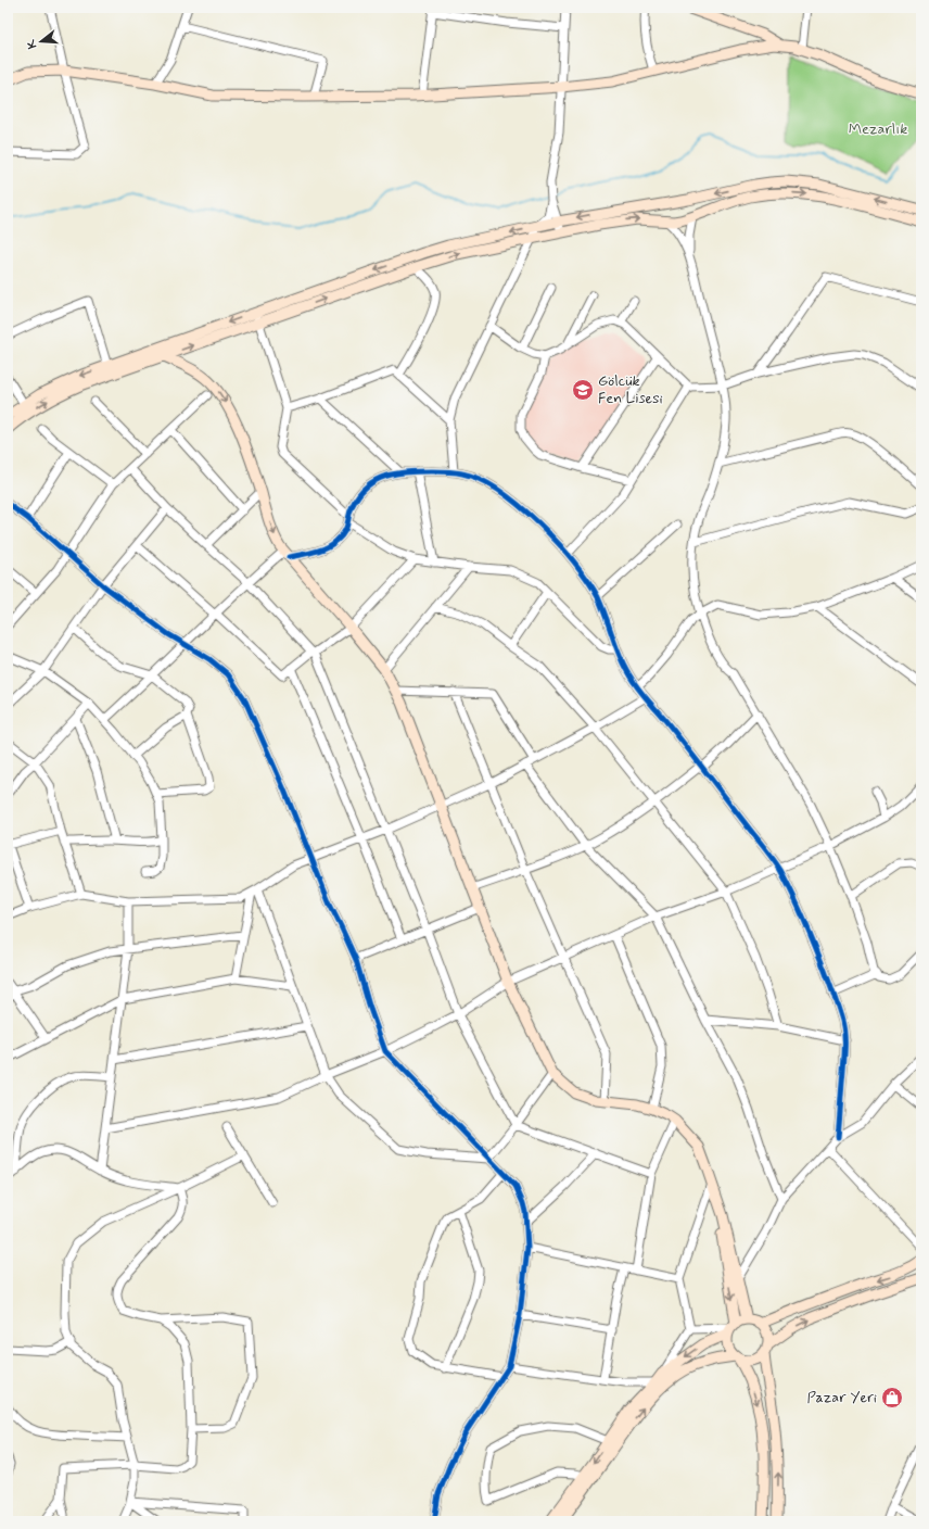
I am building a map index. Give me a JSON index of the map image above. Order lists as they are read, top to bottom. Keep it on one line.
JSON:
{"parks":["Mezarlık"],"places":{"school or university":["Gölcük Fen Lisesi"],"shop":["Pazar Yeri"]},"north":"left"}
